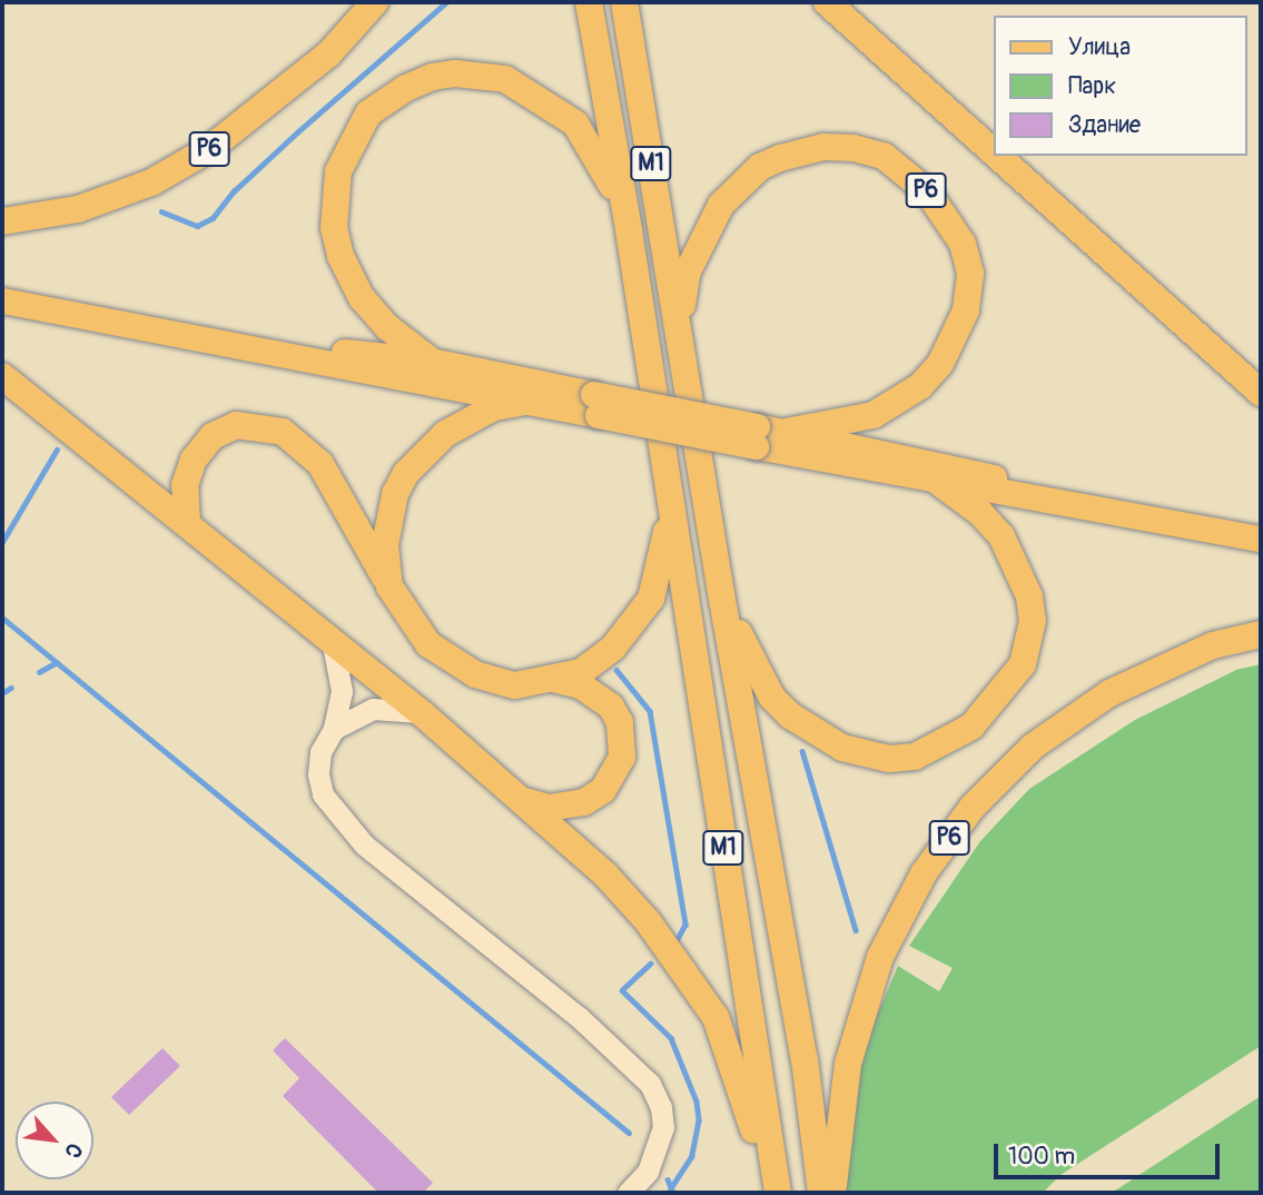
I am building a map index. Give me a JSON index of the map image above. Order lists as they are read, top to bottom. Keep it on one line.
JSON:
{"streets":{"highway":["Р6","М1"]},"crossings":[["Р6","М1"]],"legend":["Улица","Парк","Здание"],"scale_bar":"100 m","north":"bottom right"}
